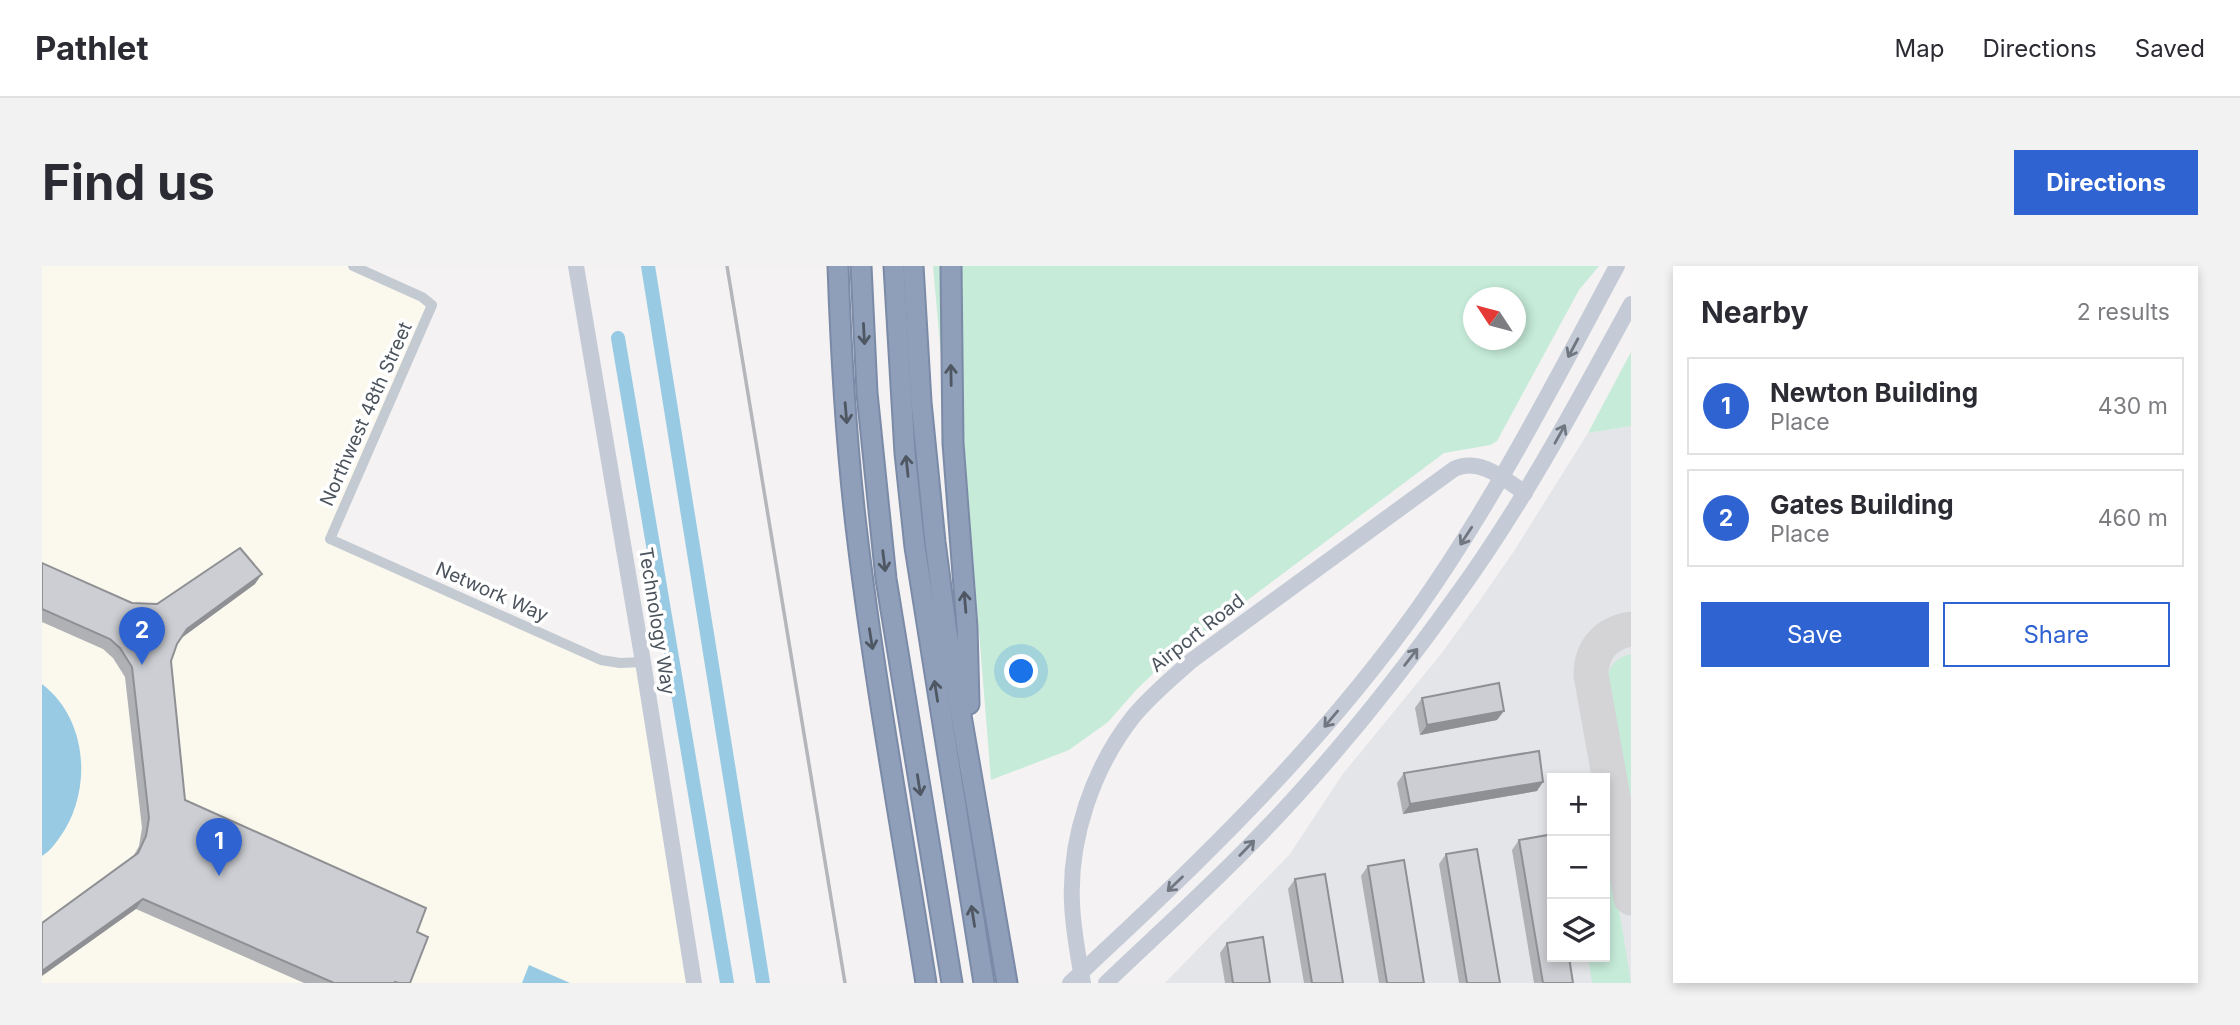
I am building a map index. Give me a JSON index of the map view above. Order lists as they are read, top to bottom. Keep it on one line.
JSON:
{"streets":{"main road":["Technology Way","Airport Road"],"street":["Northwest 48th Street","Network Way"]},"crossings":[["Northwest 48th Street","Network Way"],["Network Way","Technology Way"]],"north":"top left","page":{"header":"Pathlet","nav":["Map","Directions","Saved"],"buttons":["Directions",["Save","Share"]],"title":"Find us","heading":["Nearby","2 results"],"list":[{"mark":"1","name":"Newton Building","note":"Place","value":"430 m"},{"mark":"2","name":"Gates Building","note":"Place","value":"460 m"}],"pins":["2","1"],"map_buttons":["+","−"]}}
